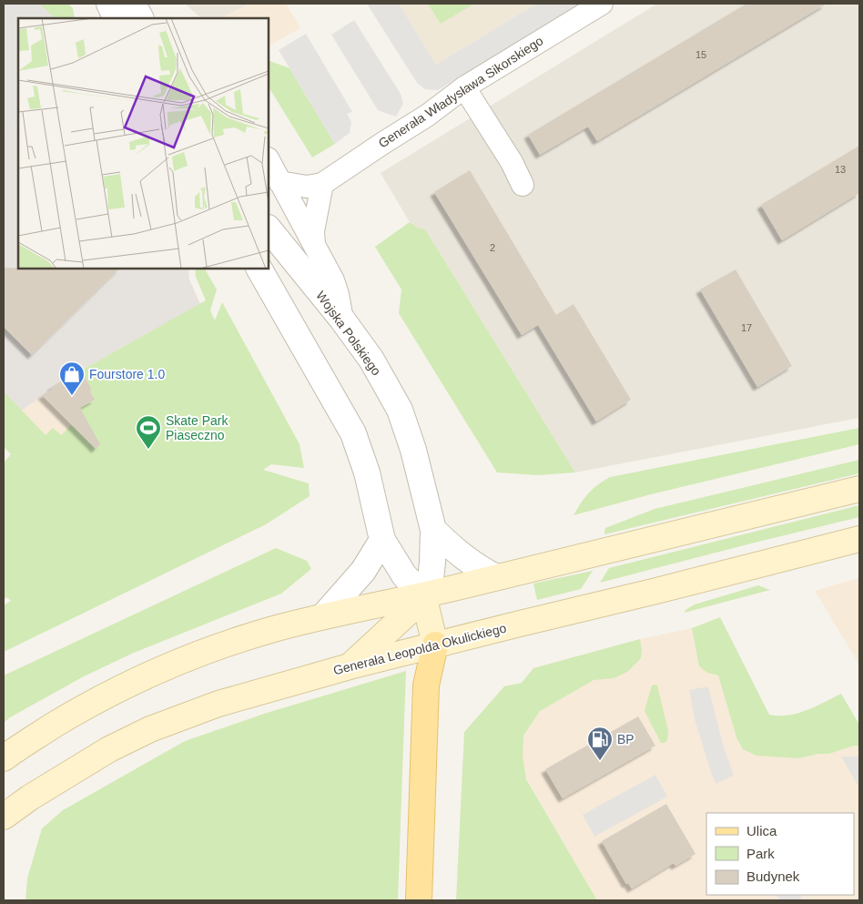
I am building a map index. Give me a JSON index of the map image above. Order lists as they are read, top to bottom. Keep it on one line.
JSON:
{"streets":{"main road":["Generała Leopolda Okulickiego"],"street":["Generała Władysława Sikorskiego","Wojska Polskiego"]},"places":{"shop":["Fourstore 1.0"],"sports":["Skate Park Piaseczno"],"fuel station":["BP"]},"house_numbers":["15","13","2","17"],"legend":["Ulica","Park","Budynek"]}
